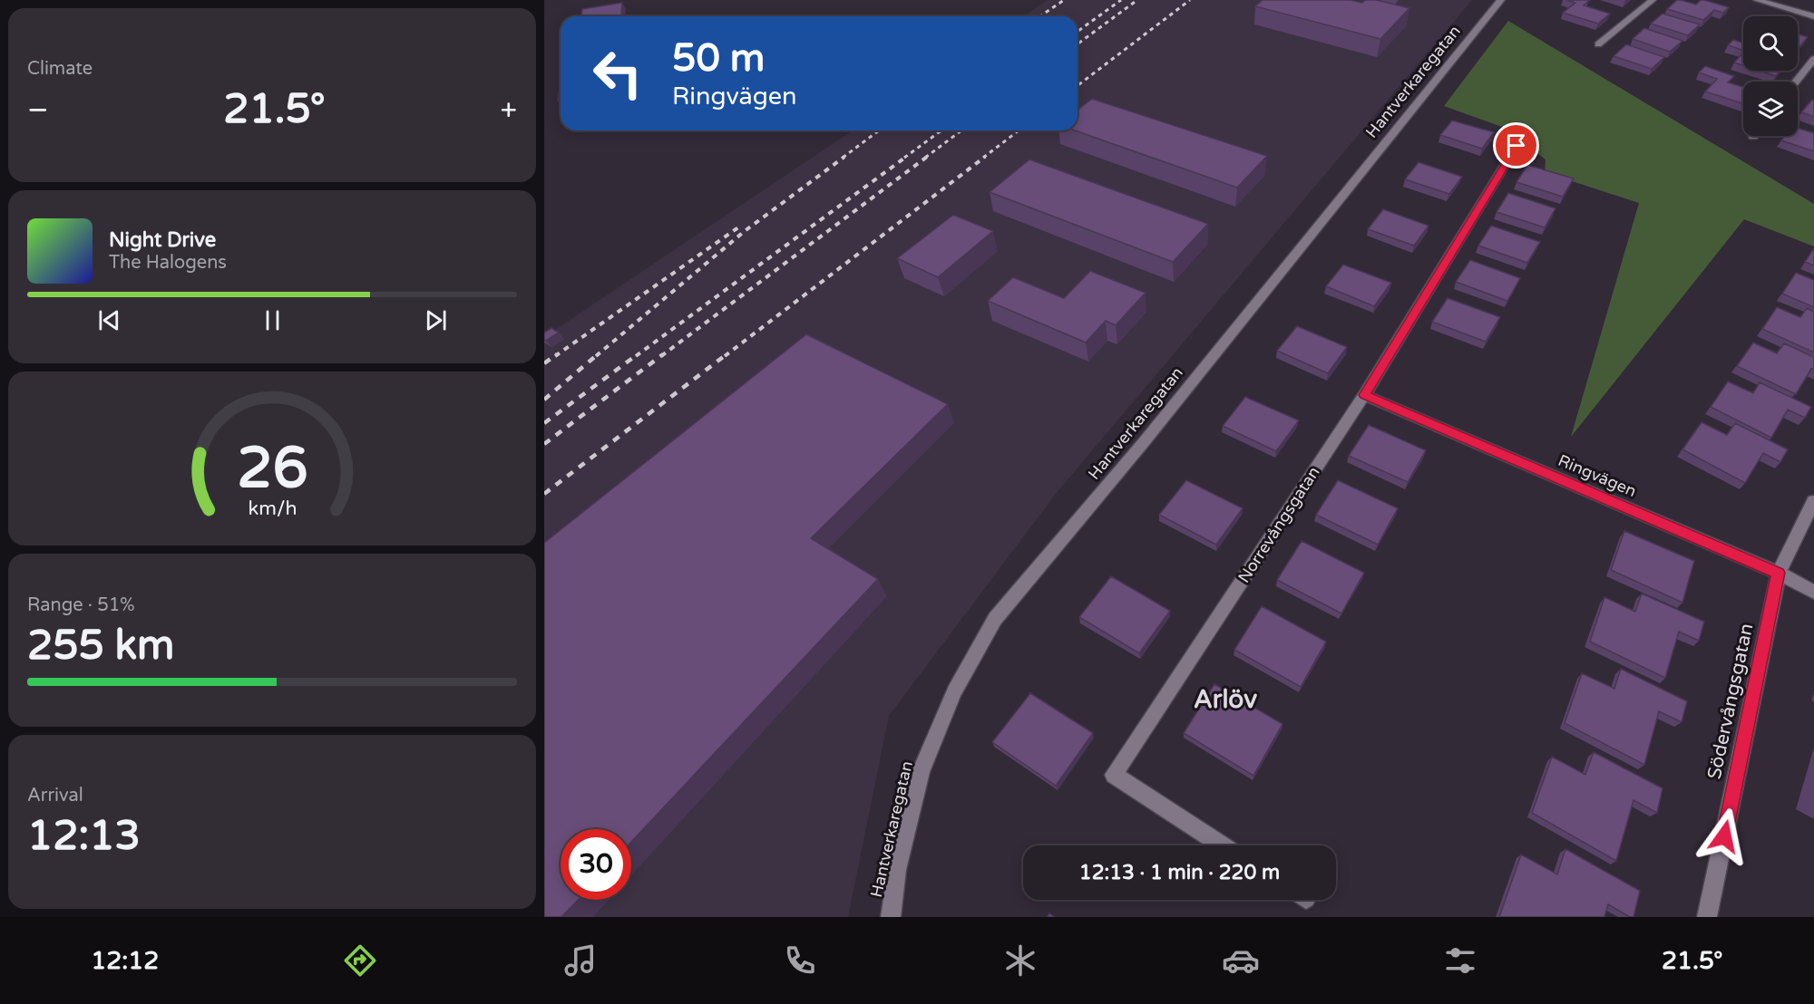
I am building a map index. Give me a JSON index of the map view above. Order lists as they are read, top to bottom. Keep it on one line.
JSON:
{"streets":{"street":["Hantverkaregatan","Ringvägen","Norrevångsgatan","Södervångsgatan"]},"crossings":[["Ringvägen","Norrevångsgatan"],["Ringvägen","Södervångsgatan"]],"districts":["Arlöv"],"page":{"tile":["Climate",["Range · 51%","255 km"],["Arrival","12:13"]],"turn":["50 m","Ringvägen"],"heat":["−","21.5°","+"],"song":["Night Drive","The Halogens"],"limit":"30","trip":"12:13 · 1 min · 220 m","tabs":["12:12","21.5°"],"gauge":["26","km/h"]}}
